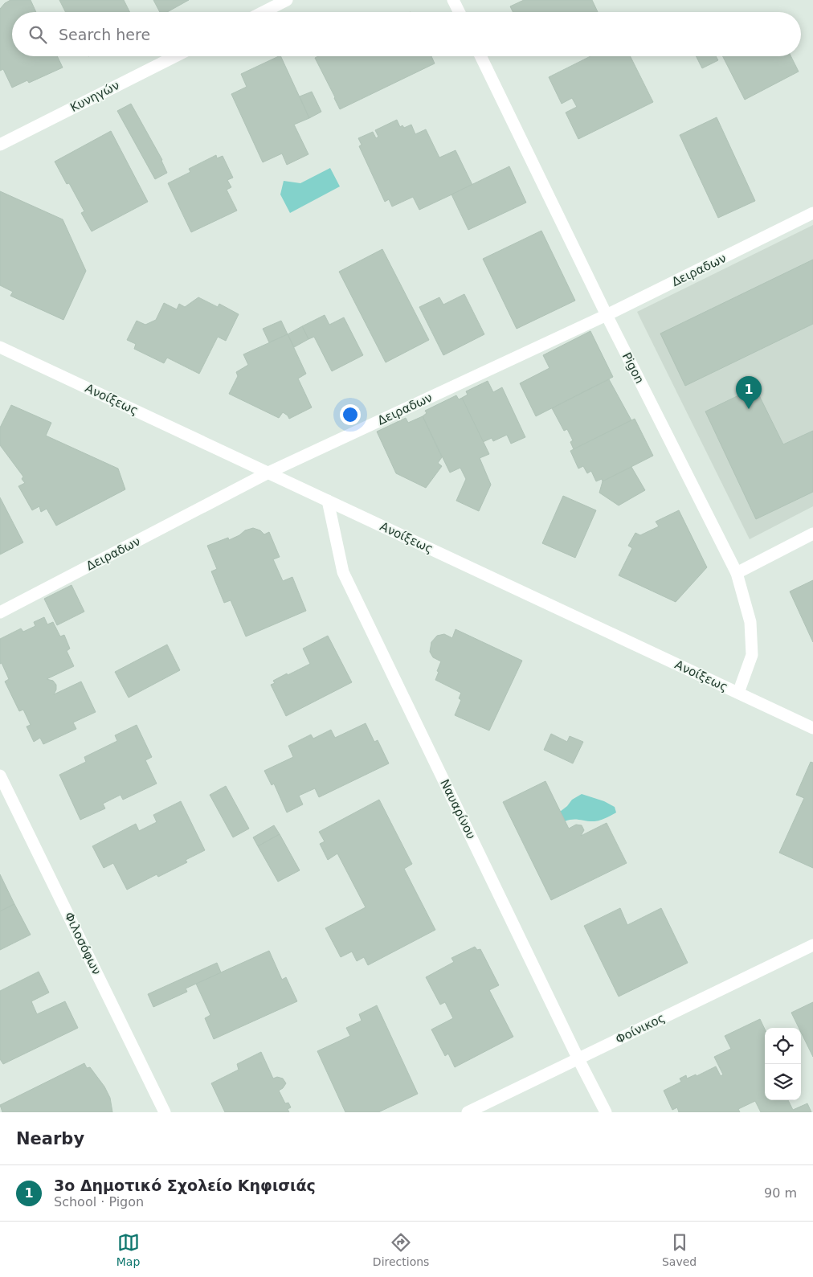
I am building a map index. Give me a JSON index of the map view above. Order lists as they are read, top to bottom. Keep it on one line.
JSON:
{"streets":{"street":["Κυνηγών","Δειραδων","Pigon","Ανοίξεως","Ναυαρίνου","Φιλοσόφων","Φοίνικος"]},"crossings":[["Δειραδων","Pigon"],["Δειραδων","Ανοίξεως"],["Pigon","Ανοίξεως"],["Ανοίξεως","Ναυαρίνου"],["Ναυαρίνου","Φοίνικος"]],"page":{"search":"Search here","pins":"1","heading":"Nearby","list":[{"mark":"1","name":"3ο Δημοτικό Σχολείο Κηφισιάς","note":"School · Pigon","value":"90 m"}],"nav":["Map","Directions","Saved"]}}
